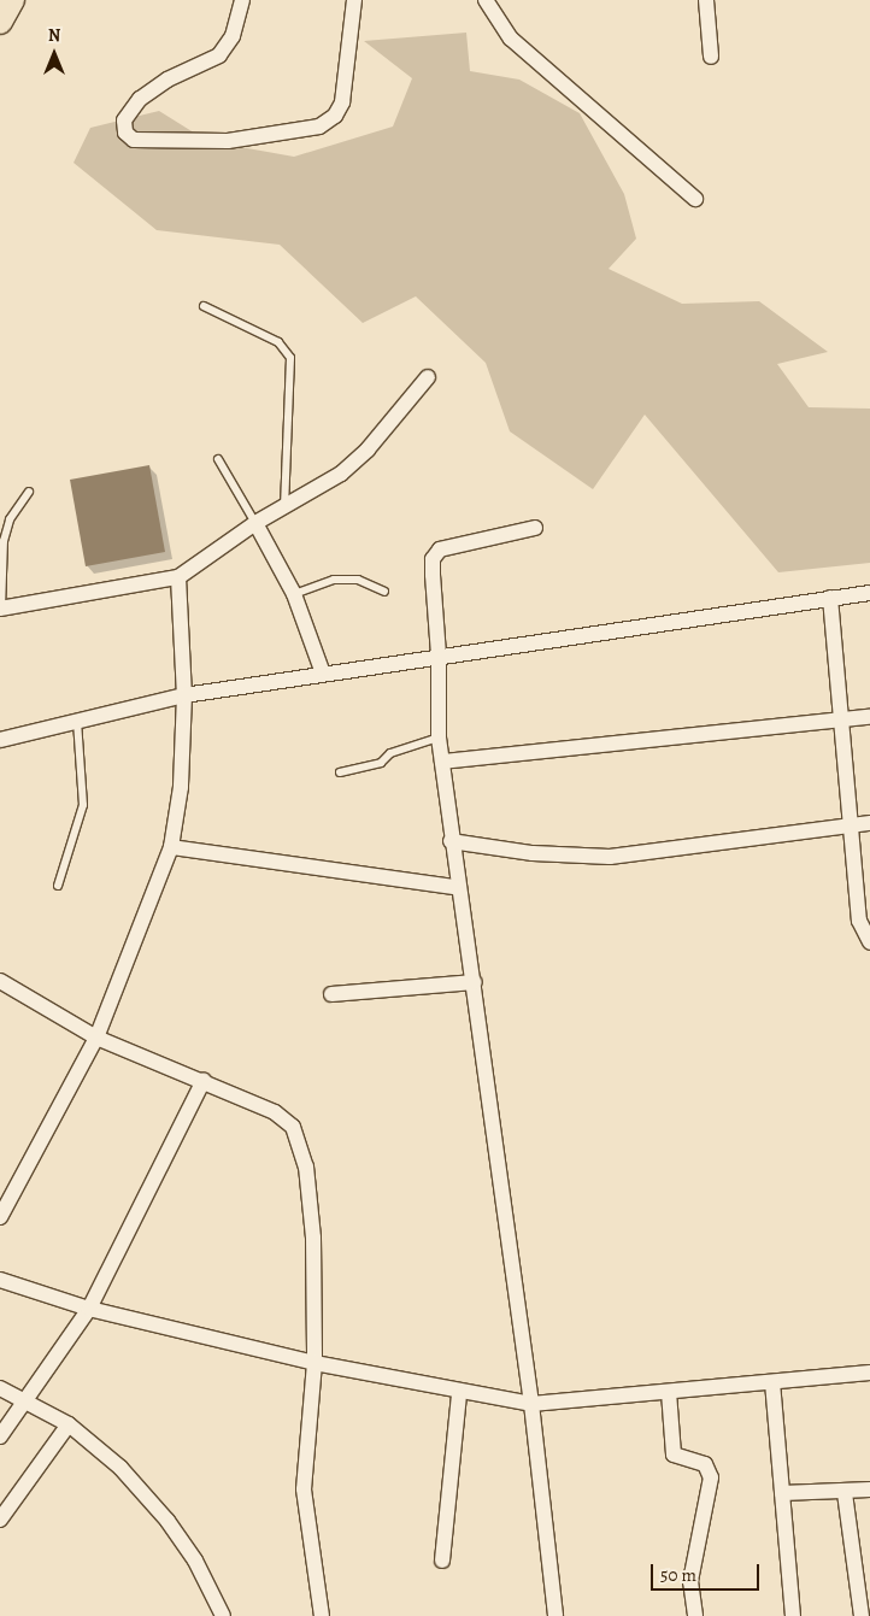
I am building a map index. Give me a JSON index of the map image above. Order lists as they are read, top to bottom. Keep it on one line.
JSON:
{"scale_bar":"50 m","north":"top"}
